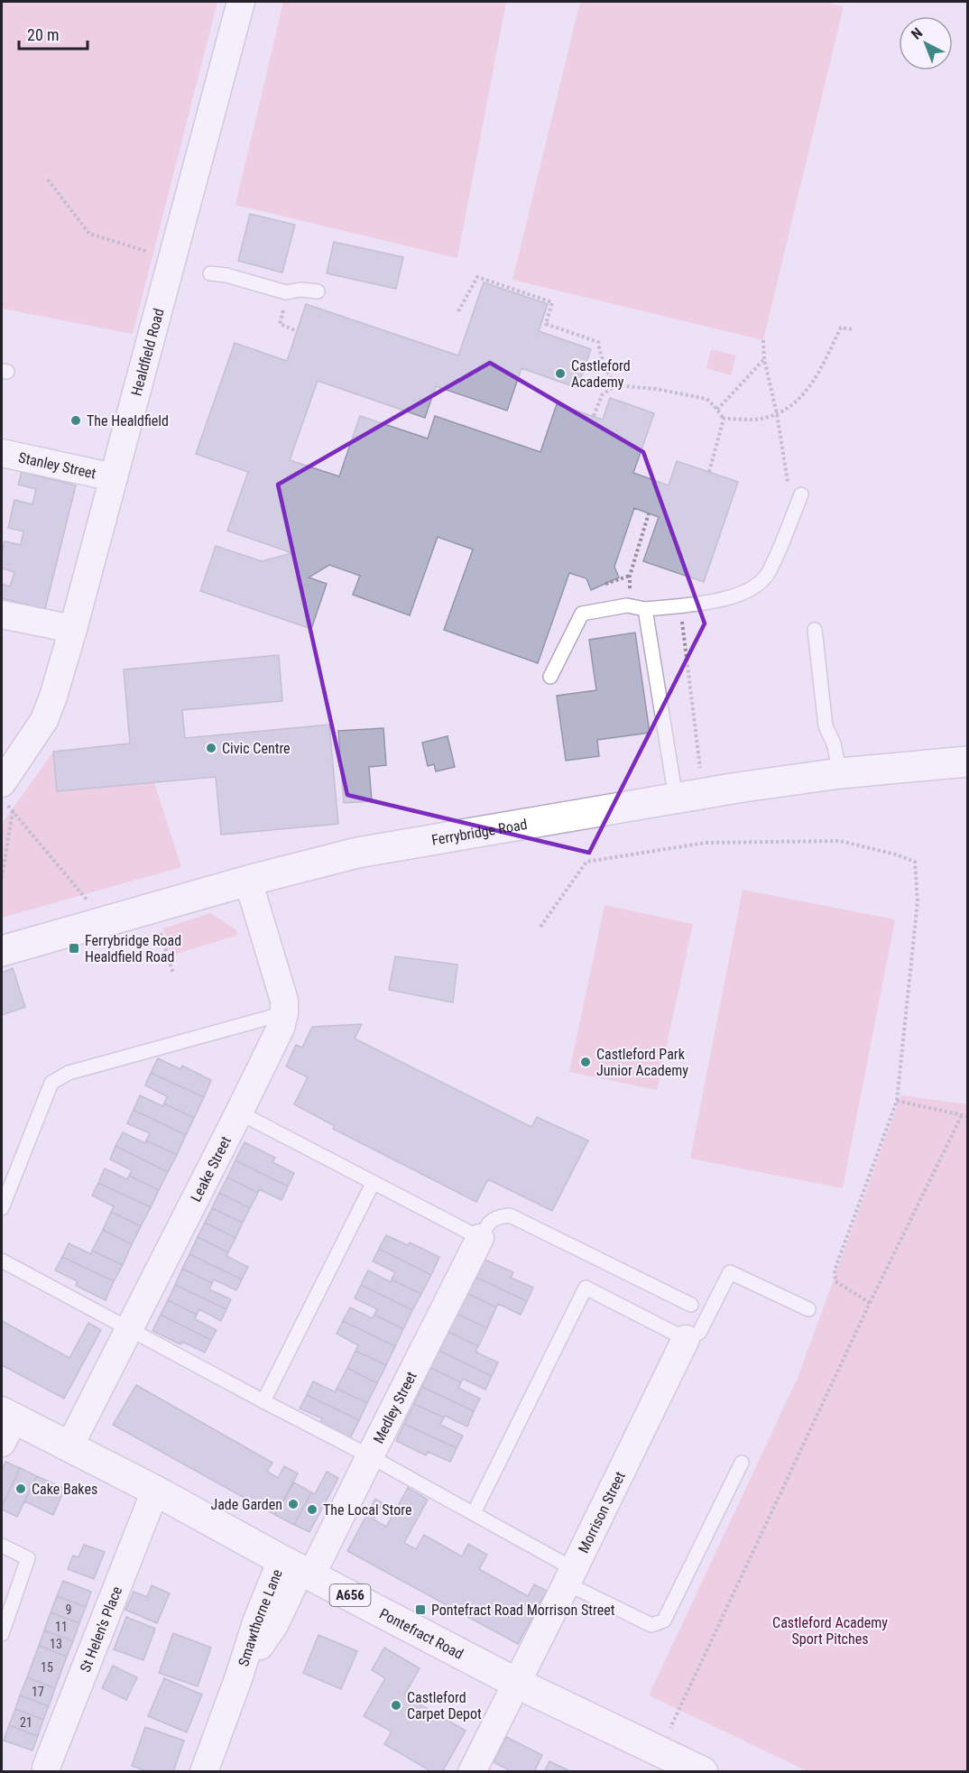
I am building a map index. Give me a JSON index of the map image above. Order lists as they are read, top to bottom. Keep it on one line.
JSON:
{"streets":{"street":["Healdfield Road","Stanley Street","Ferrybridge Road","Leake Street","Medley Street","Morrison Street","A656","Smawthorne Lane","St Helen's Place","Pontefract Road"]},"crossings":[["Healdfield Road","Stanley Street"],["Ferrybridge Road","Leake Street"],["Leake Street","Pontefract Road"],["Medley Street","Smawthorne Lane"],["Medley Street","Pontefract Road"],["Morrison Street","Pontefract Road"],["Smawthorne Lane","Pontefract Road"],["St Helen's Place","Pontefract Road"]],"parks":["Castleford Academy Sport Pitches"],"places":{"other":["Castleford Academy","The Healdfield","Civic Centre","Castleford Park Junior Academy","Cake Bakes","Jade Garden","The Local Store","Castleford Carpet Depot"],"transit":["Ferrybridge Road Healdfield Road","Pontefract Road Morrison Street"]},"house_numbers":["9","11","13","15","17","21"],"scale_bar":"20 m","north":"top left"}
